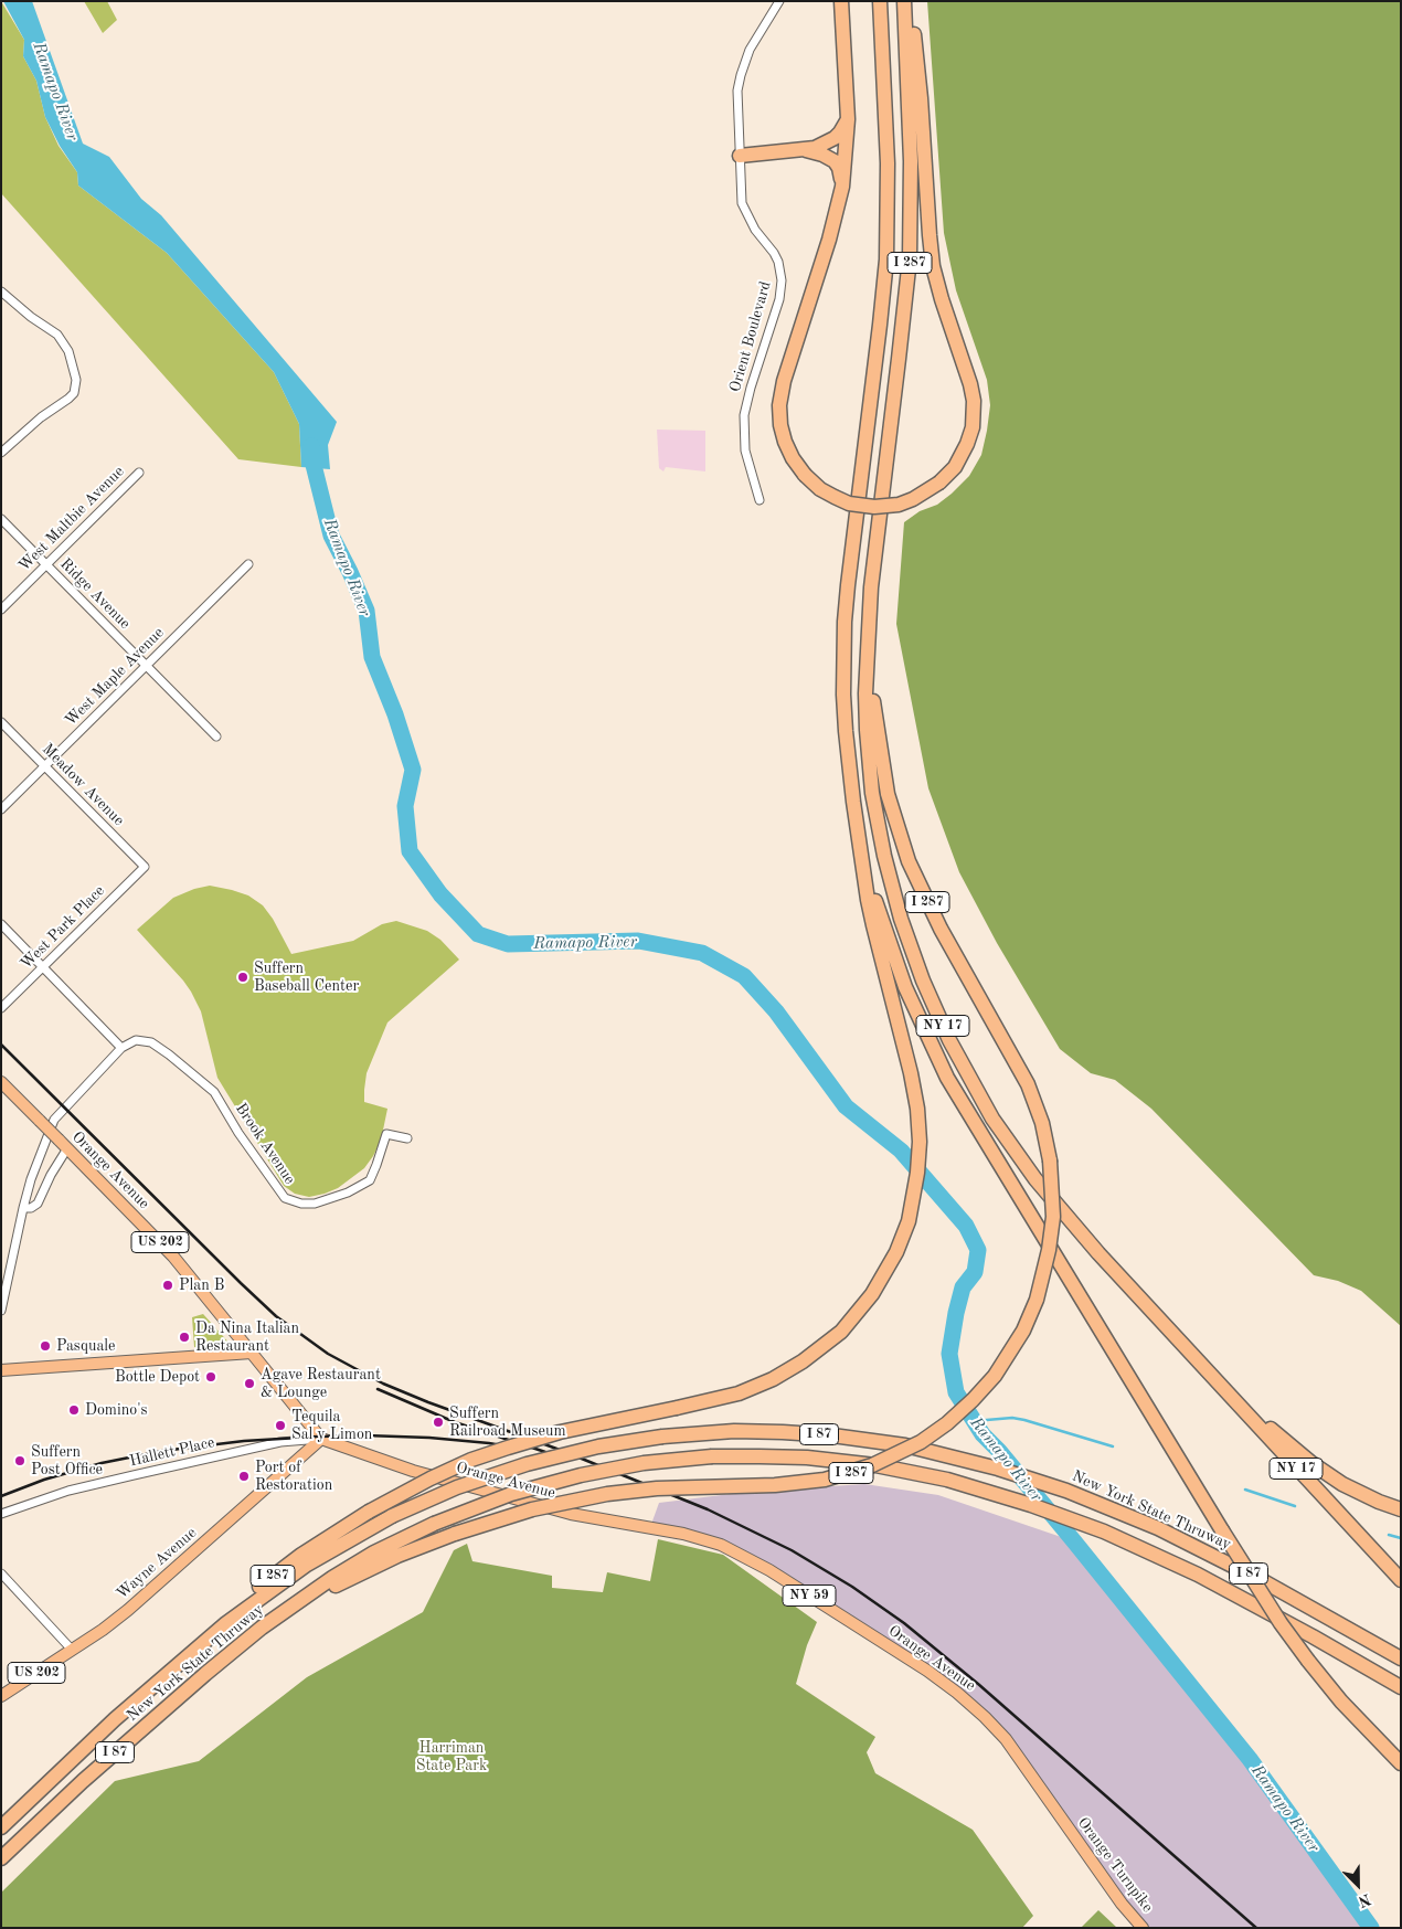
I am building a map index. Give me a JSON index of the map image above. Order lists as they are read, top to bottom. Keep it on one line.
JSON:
{"streets":{"highway":["I 287","NY 17","I 87","New York State Thruway"],"main road":["Orange Avenue","US 202","Wayne Avenue","NY 59","Orange Turnpike"],"street":["Orient Boulevard","West Maltbie Avenue","Ridge Avenue","West Maple Avenue","Meadow Avenue","West Park Place","Brook Avenue","Hallett Place"]},"crossings":[["I 287","NY 17"],["I 287","New York State Thruway"],["West Maltbie Avenue","Ridge Avenue"],["Ridge Avenue","West Maple Avenue"],["West Maple Avenue","Meadow Avenue"],["Meadow Avenue","West Park Place"],["Orange Avenue","Hallett Place"],["Orange Avenue","Wayne Avenue"],["Orange Avenue","Orange Turnpike"],["Hallett Place","Wayne Avenue"]],"water":["Ramapo River"],"parks":["Harriman State Park"],"places":["Suffern Baseball Center","Plan B","Da Nina Italian Restaurant","Pasquale","Bottle Depot","Agave Restaurant & Lounge","Domino's","Suffern Railroad Museum","Tequila Sal y Limon","Suffern Post Office","Port of Restoration"],"north":"bottom right"}
